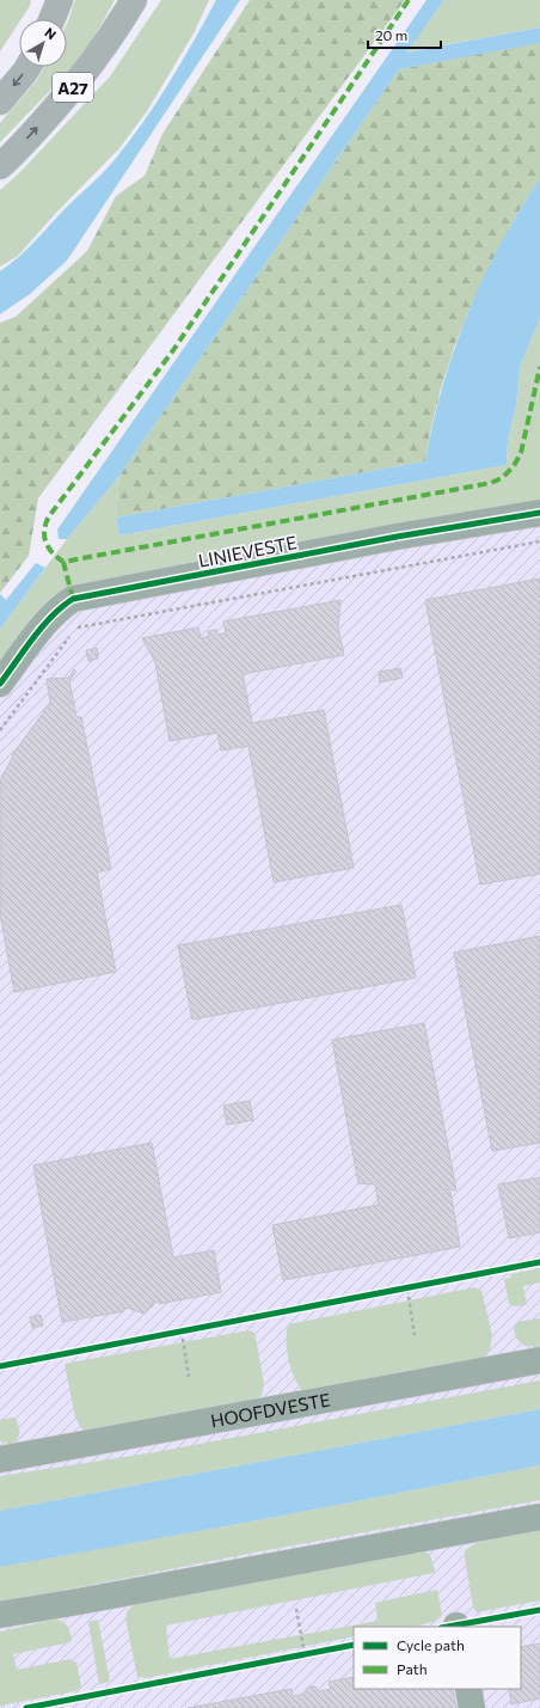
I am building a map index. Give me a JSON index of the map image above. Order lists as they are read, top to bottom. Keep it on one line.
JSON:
{"streets":{"highway":["A27"],"street":["LINIEVESTE","HOOFDVESTE"]},"legend":["Cycle path","Path"],"scale_bar":"20 m","north":"top right"}
